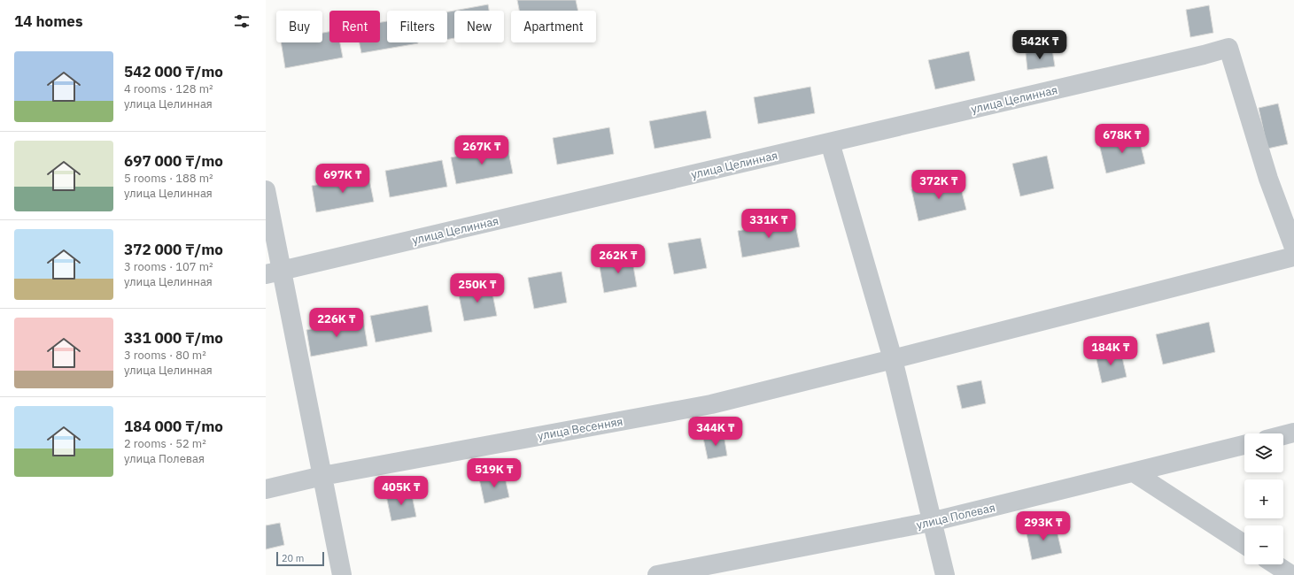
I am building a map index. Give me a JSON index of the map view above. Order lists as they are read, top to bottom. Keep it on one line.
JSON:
{"streets":{"street":["улица Целинная","улица Весенняя","улица Полевая"]},"scale_bar":"20 m","page":{"heading":"14 homes","chip":["Buy","Rent","Filters","New","Apartment"],"price":["542K ₸","678K ₸","267K ₸","697K ₸","372K ₸","331K ₸","262K ₸","250K ₸","226K ₸","184K ₸","344K ₸","519K ₸","405K ₸","293K ₸"],"list":[{"name":"542 000 ₸/mo","note":"4 rooms · 128 m² · улица Целинная"},{"name":"697 000 ₸/mo","note":"5 rooms · 188 m² · улица Целинная"},{"name":"372 000 ₸/mo","note":"3 rooms · 107 m² · улица Целинная"},{"name":"331 000 ₸/mo","note":"3 rooms · 80 m² · улица Целинная"},{"name":"184 000 ₸/mo","note":"2 rooms · 52 m² · улица Полевая"}],"map_buttons":["+","−"],"scale":"20 m"}}
